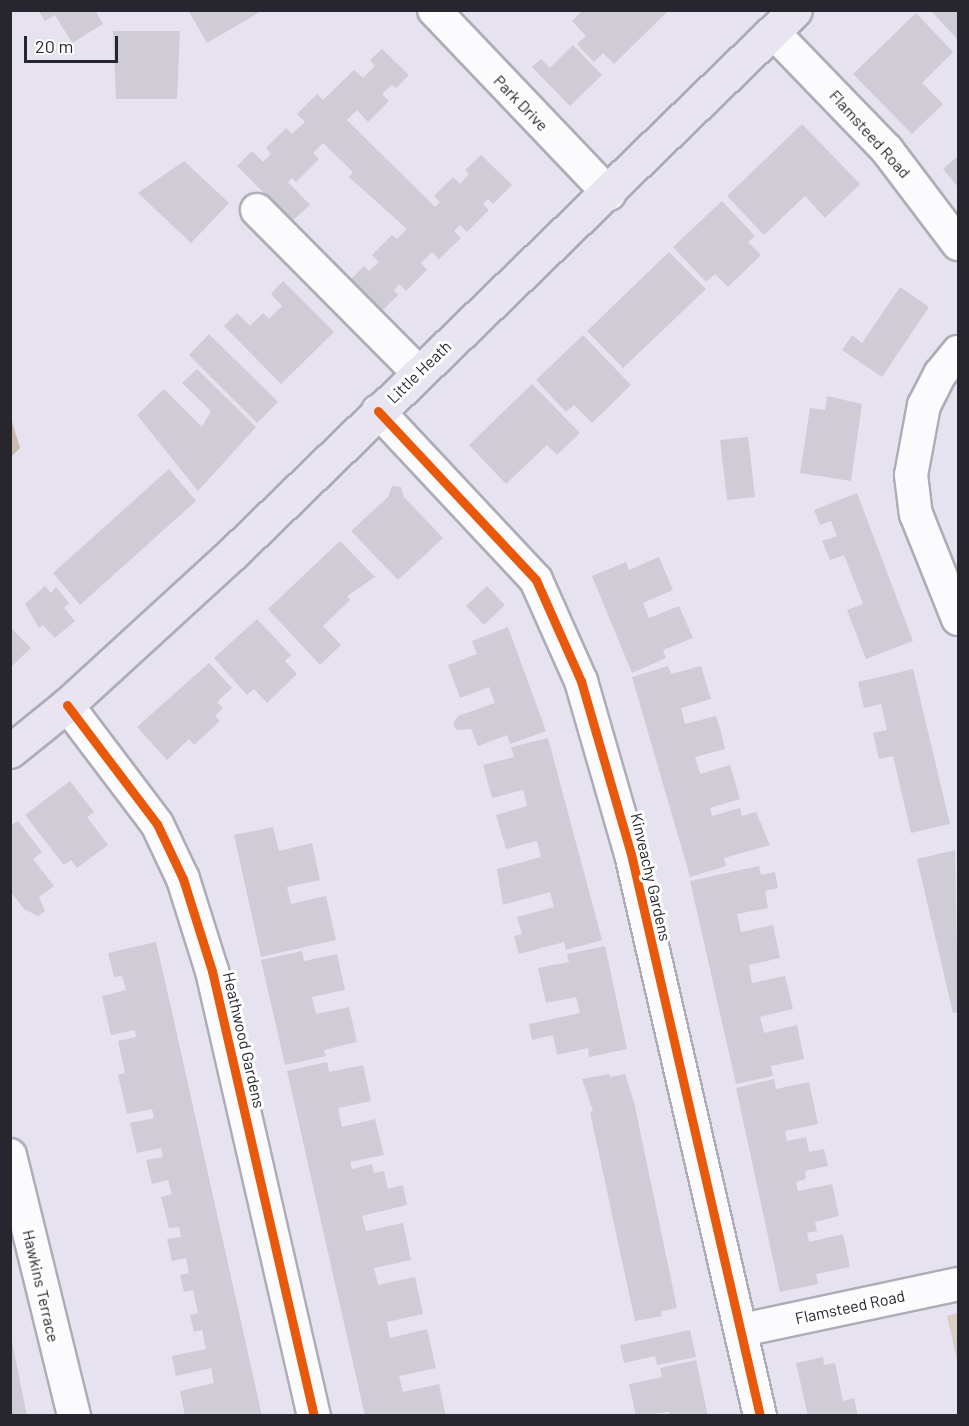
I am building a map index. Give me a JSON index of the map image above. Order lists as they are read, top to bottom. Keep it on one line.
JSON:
{"streets":{"main road":["Little Heath"],"street":["Park Drive","Flamsteed Road","Kinveachy Gardens","Heathwood Gardens","Hawkins Terrace"]},"crossings":[["Park Drive","Little Heath"],["Flamsteed Road","Little Heath"],["Flamsteed Road","Kinveachy Gardens"],["Little Heath","Kinveachy Gardens"],["Little Heath","Heathwood Gardens"]],"scale_bar":"20 m"}
